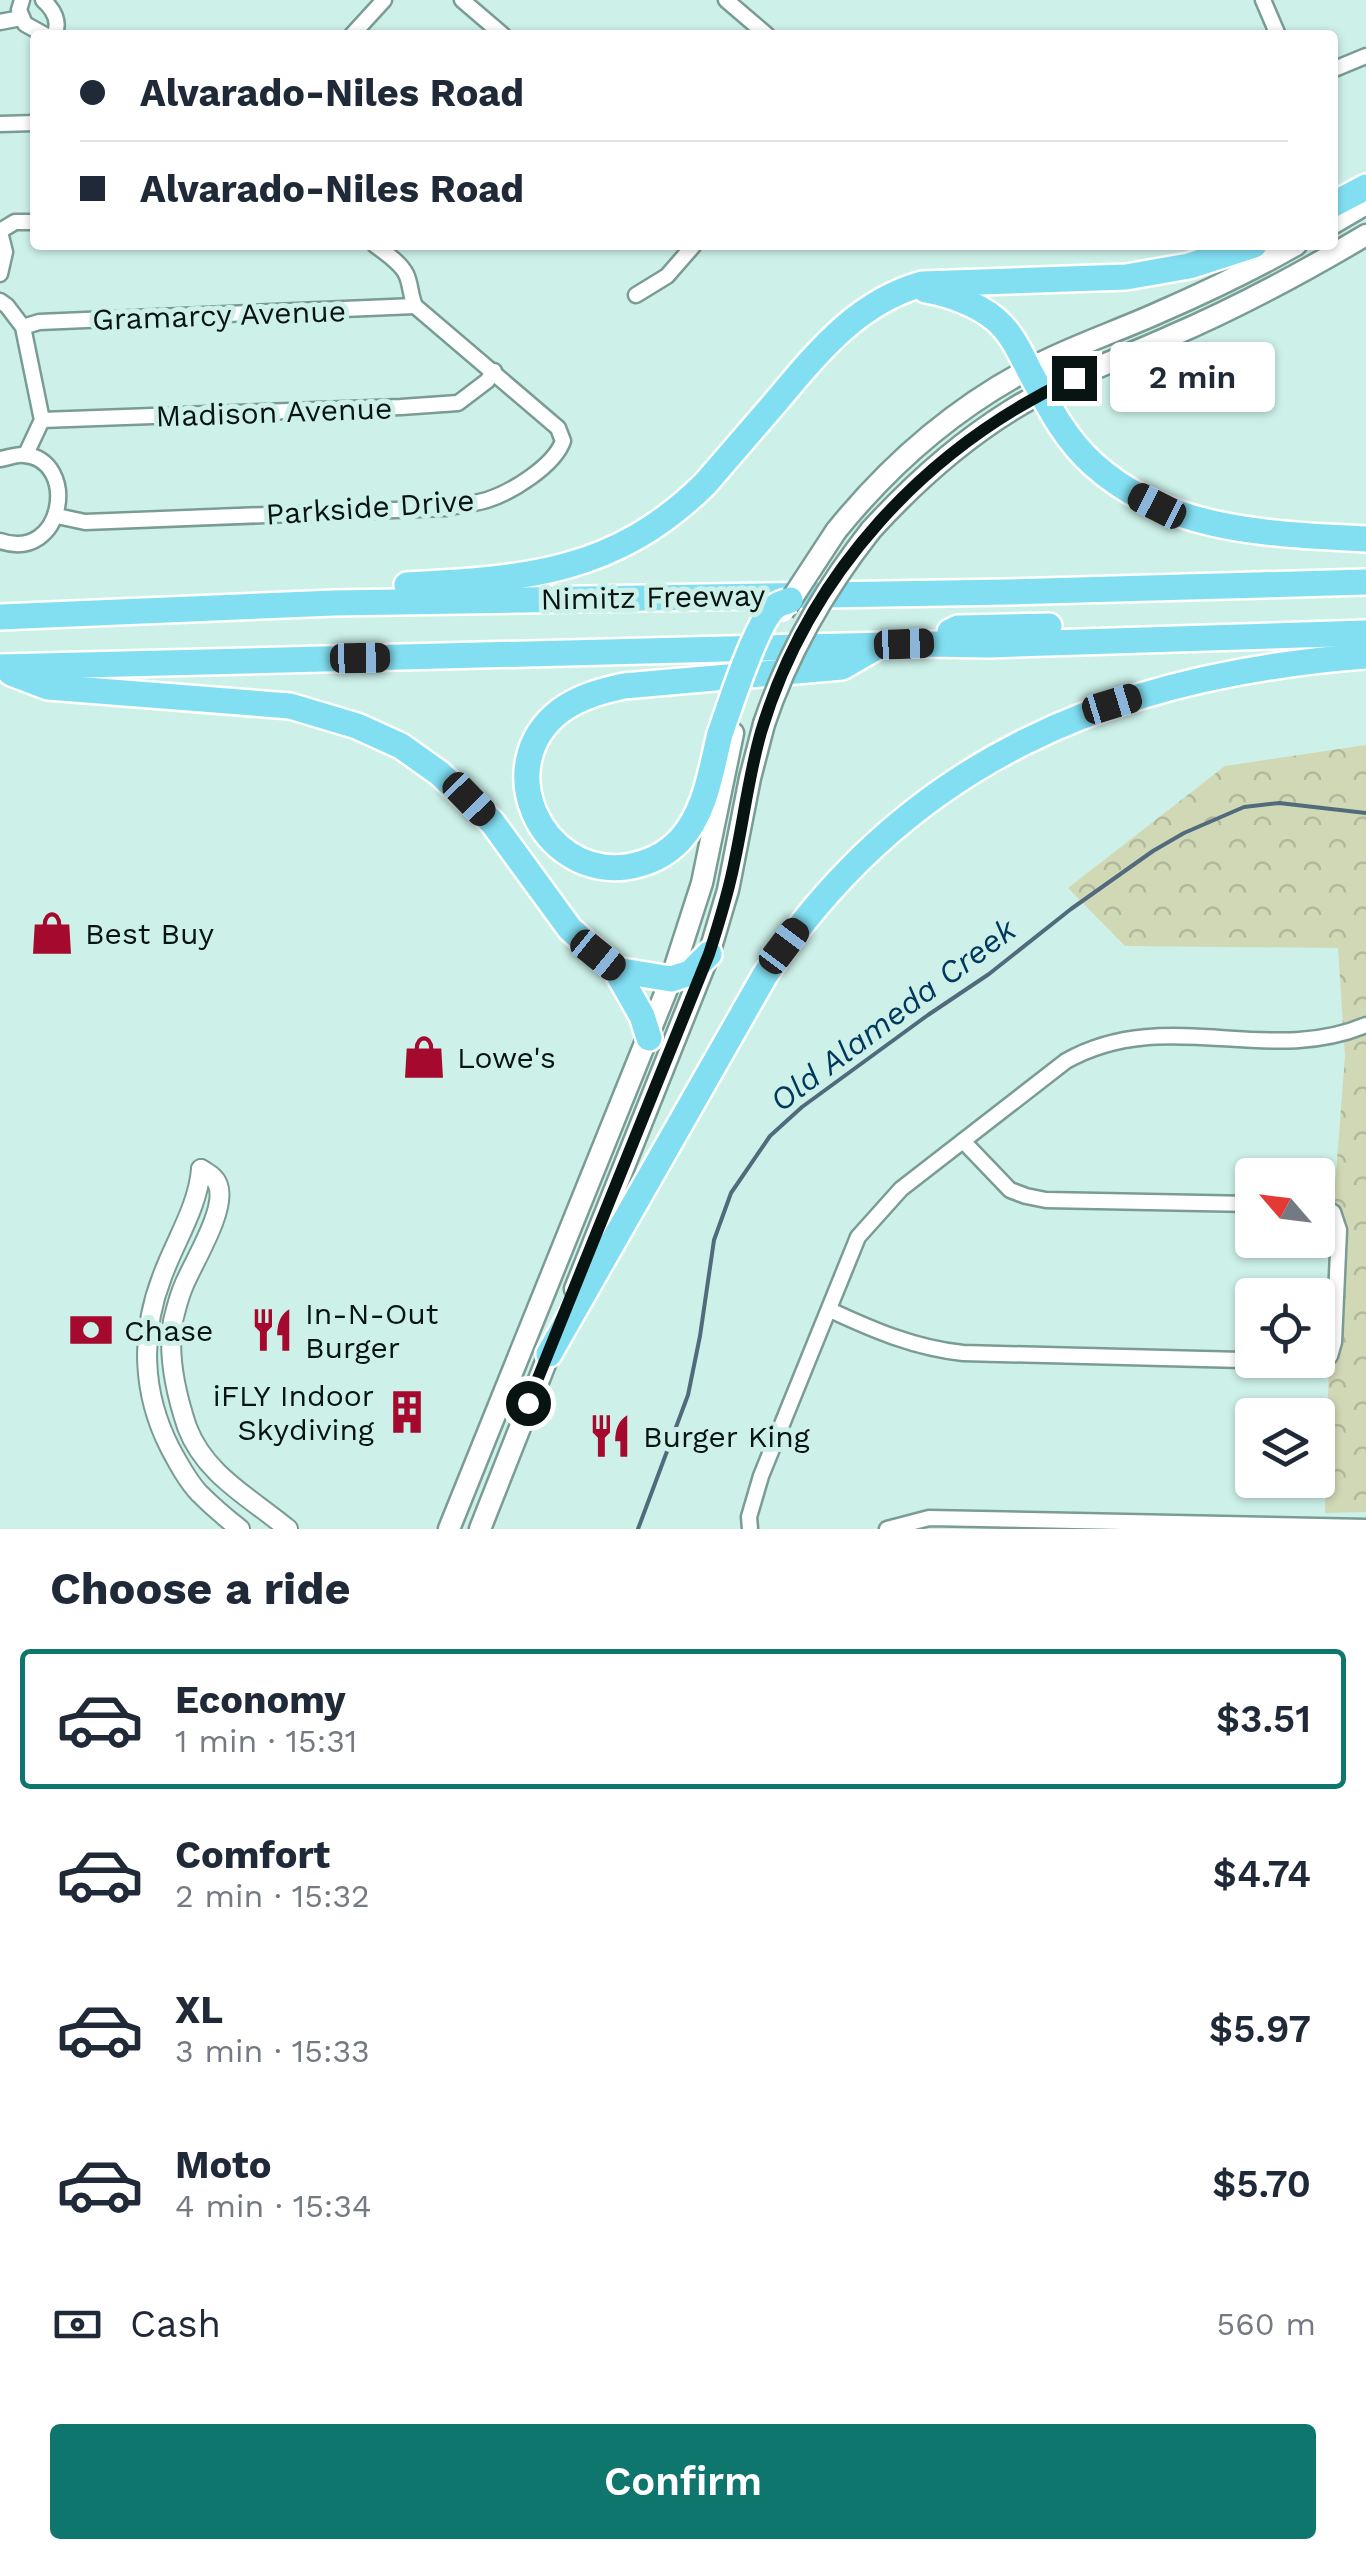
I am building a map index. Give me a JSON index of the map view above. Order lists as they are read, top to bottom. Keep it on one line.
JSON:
{"streets":{"highway":["Nimitz Freeway"],"street":["Gramarcy Avenue","Madison Avenue","Parkside Drive"]},"crossings":[["Gramarcy Avenue","Parkside Drive"],["Madison Avenue","Parkside Drive"]],"water":["Old Alameda Creek"],"places":{"shop":["Best Buy","Lowe's"],"bank":["Chase"],"restaurant":["In-N-Out Burger","Burger King"],"building":["iFLY Indoor Skydiving"]},"north":"top left","page":{"banner":["Alvarado-Niles Road","Alvarado-Niles Road"],"bubble":"2 min","heading":"Choose a ride","list":[{"name":"Economy","note":"1 min · 15:31","value":"$3.51"},{"name":"Comfort","note":"2 min · 15:32","value":"$4.74"},{"name":"XL","note":"3 min · 15:33","value":"$5.97"},{"name":"Moto","note":"4 min · 15:34","value":"$5.70"}],"pay":["Cash","560 m"],"buttons":"Confirm"}}
